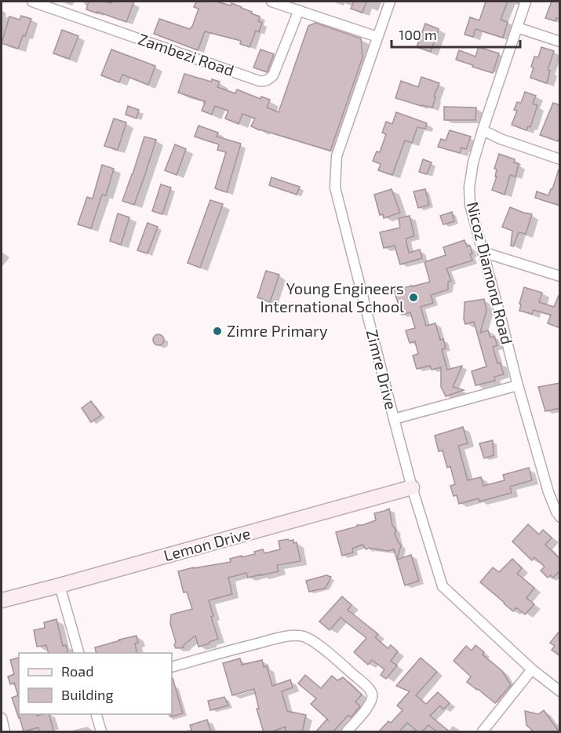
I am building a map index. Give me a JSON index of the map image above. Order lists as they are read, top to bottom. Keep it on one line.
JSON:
{"streets":{"street":["Zambezi Road","Nicoz Diamond Road","Zimre Drive","Lemon Drive"]},"crossings":[["Zimre Drive","Lemon Drive"]],"places":["Young Engineers International School","Zimre Primary"],"legend":["Road","Building"],"scale_bar":"100 m"}
